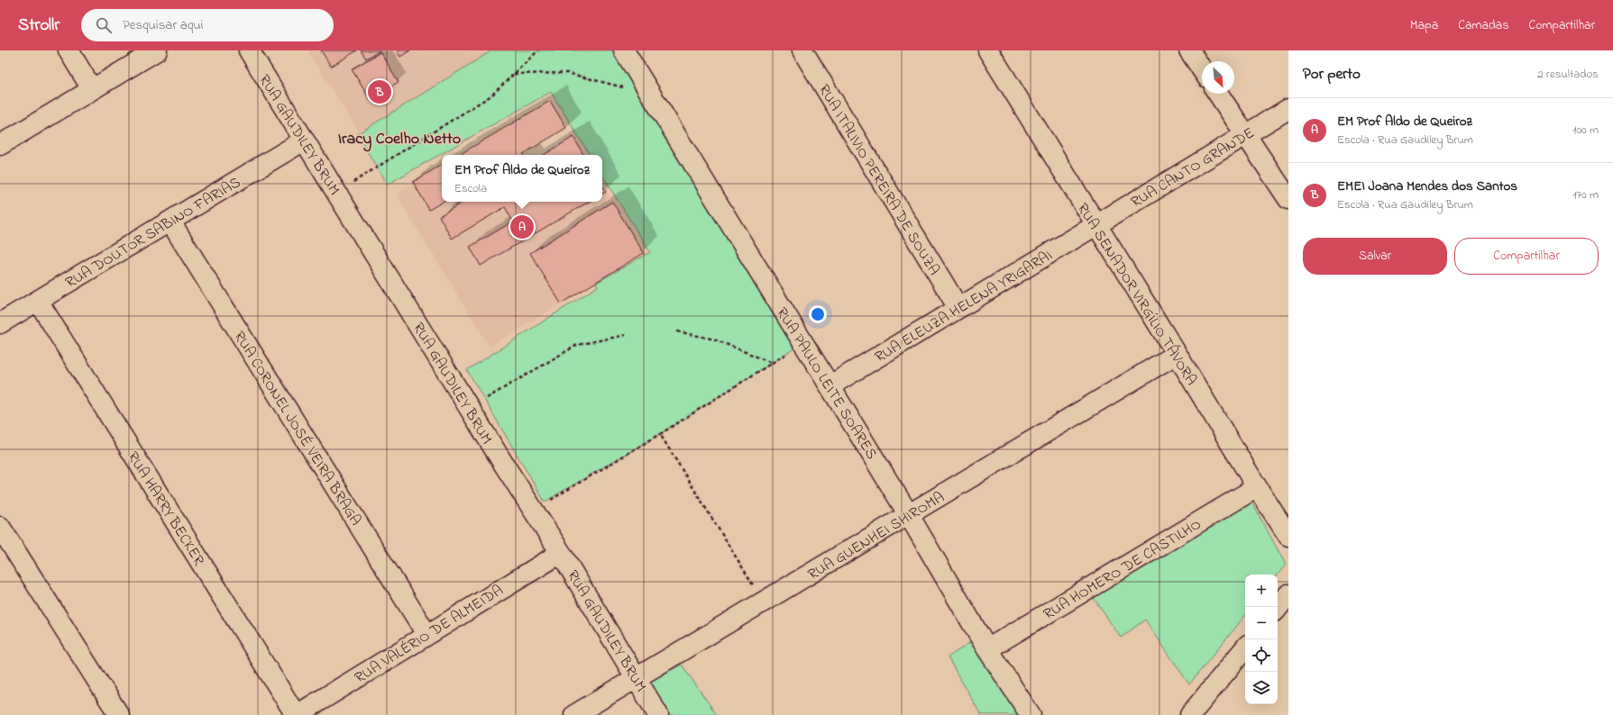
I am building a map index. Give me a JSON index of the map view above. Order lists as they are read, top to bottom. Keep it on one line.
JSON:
{"streets":{"street":["RUA GAUDILEY BRUM","RUA CANTO GRANDE","RUA ITALIVIO PEREIRA DE SOUZA","RUA DOUTOR SABINO FARIAS","RUA SENADOR VIRGÍLIO TÁVORA","RUA ELEUZA HELENA YRIGARAI","RUA PAULO LEITE SOARES","RUA CORONEL JOSÉ VEIRA BRAGA","RUA HARRY BECKER","RUA GUENHEI SHIROMA","RUA HOMERO DE CASTILHO","RUA VALÉRIO DE ALMEIDA"]},"crossings":[["RUA GAUDILEY BRUM","RUA DOUTOR SABINO FARIAS"],["RUA GAUDILEY BRUM","RUA GUENHEI SHIROMA"],["RUA GAUDILEY BRUM","RUA VALÉRIO DE ALMEIDA"],["RUA CANTO GRANDE","RUA SENADOR VIRGÍLIO TÁVORA"],["RUA CANTO GRANDE","RUA ELEUZA HELENA YRIGARAI"],["RUA ITALIVIO PEREIRA DE SOUZA","RUA ELEUZA HELENA YRIGARAI"],["RUA DOUTOR SABINO FARIAS","RUA CORONEL JOSÉ VEIRA BRAGA"],["RUA DOUTOR SABINO FARIAS","RUA HARRY BECKER"],["RUA SENADOR VIRGÍLIO TÁVORA","RUA ELEUZA HELENA YRIGARAI"],["RUA SENADOR VIRGÍLIO TÁVORA","RUA GUENHEI SHIROMA"],["RUA SENADOR VIRGÍLIO TÁVORA","RUA HOMERO DE CASTILHO"],["RUA ELEUZA HELENA YRIGARAI","RUA PAULO LEITE SOARES"],["RUA PAULO LEITE SOARES","RUA GUENHEI SHIROMA"],["RUA PAULO LEITE SOARES","RUA HOMERO DE CASTILHO"],["RUA CORONEL JOSÉ VEIRA BRAGA","RUA VALÉRIO DE ALMEIDA"],["RUA HARRY BECKER","RUA VALÉRIO DE ALMEIDA"]],"districts":["Iracy Coelho Netto"],"north":"bottom right","page":{"header":"Strollr","search":"Pesquisar aqui","nav":["Mapa","Camadas","Compartilhar"],"heading":["Por perto","2 resultados"],"pins":["B","A"],"list":[{"mark":"A","name":"EM Prof Aldo de Queiroz","note":"Escola · Rua Gaudiley Brum","value":"100 m"},{"mark":"B","name":"EMEI Joana Mendes dos Santos","note":"Escola · Rua Gaudiley Brum","value":"170 m"}],"popup":["EM Prof Aldo de Queiroz","Escola"],"buttons":["Salvar","Compartilhar"],"map_buttons":["+","−"]}}
